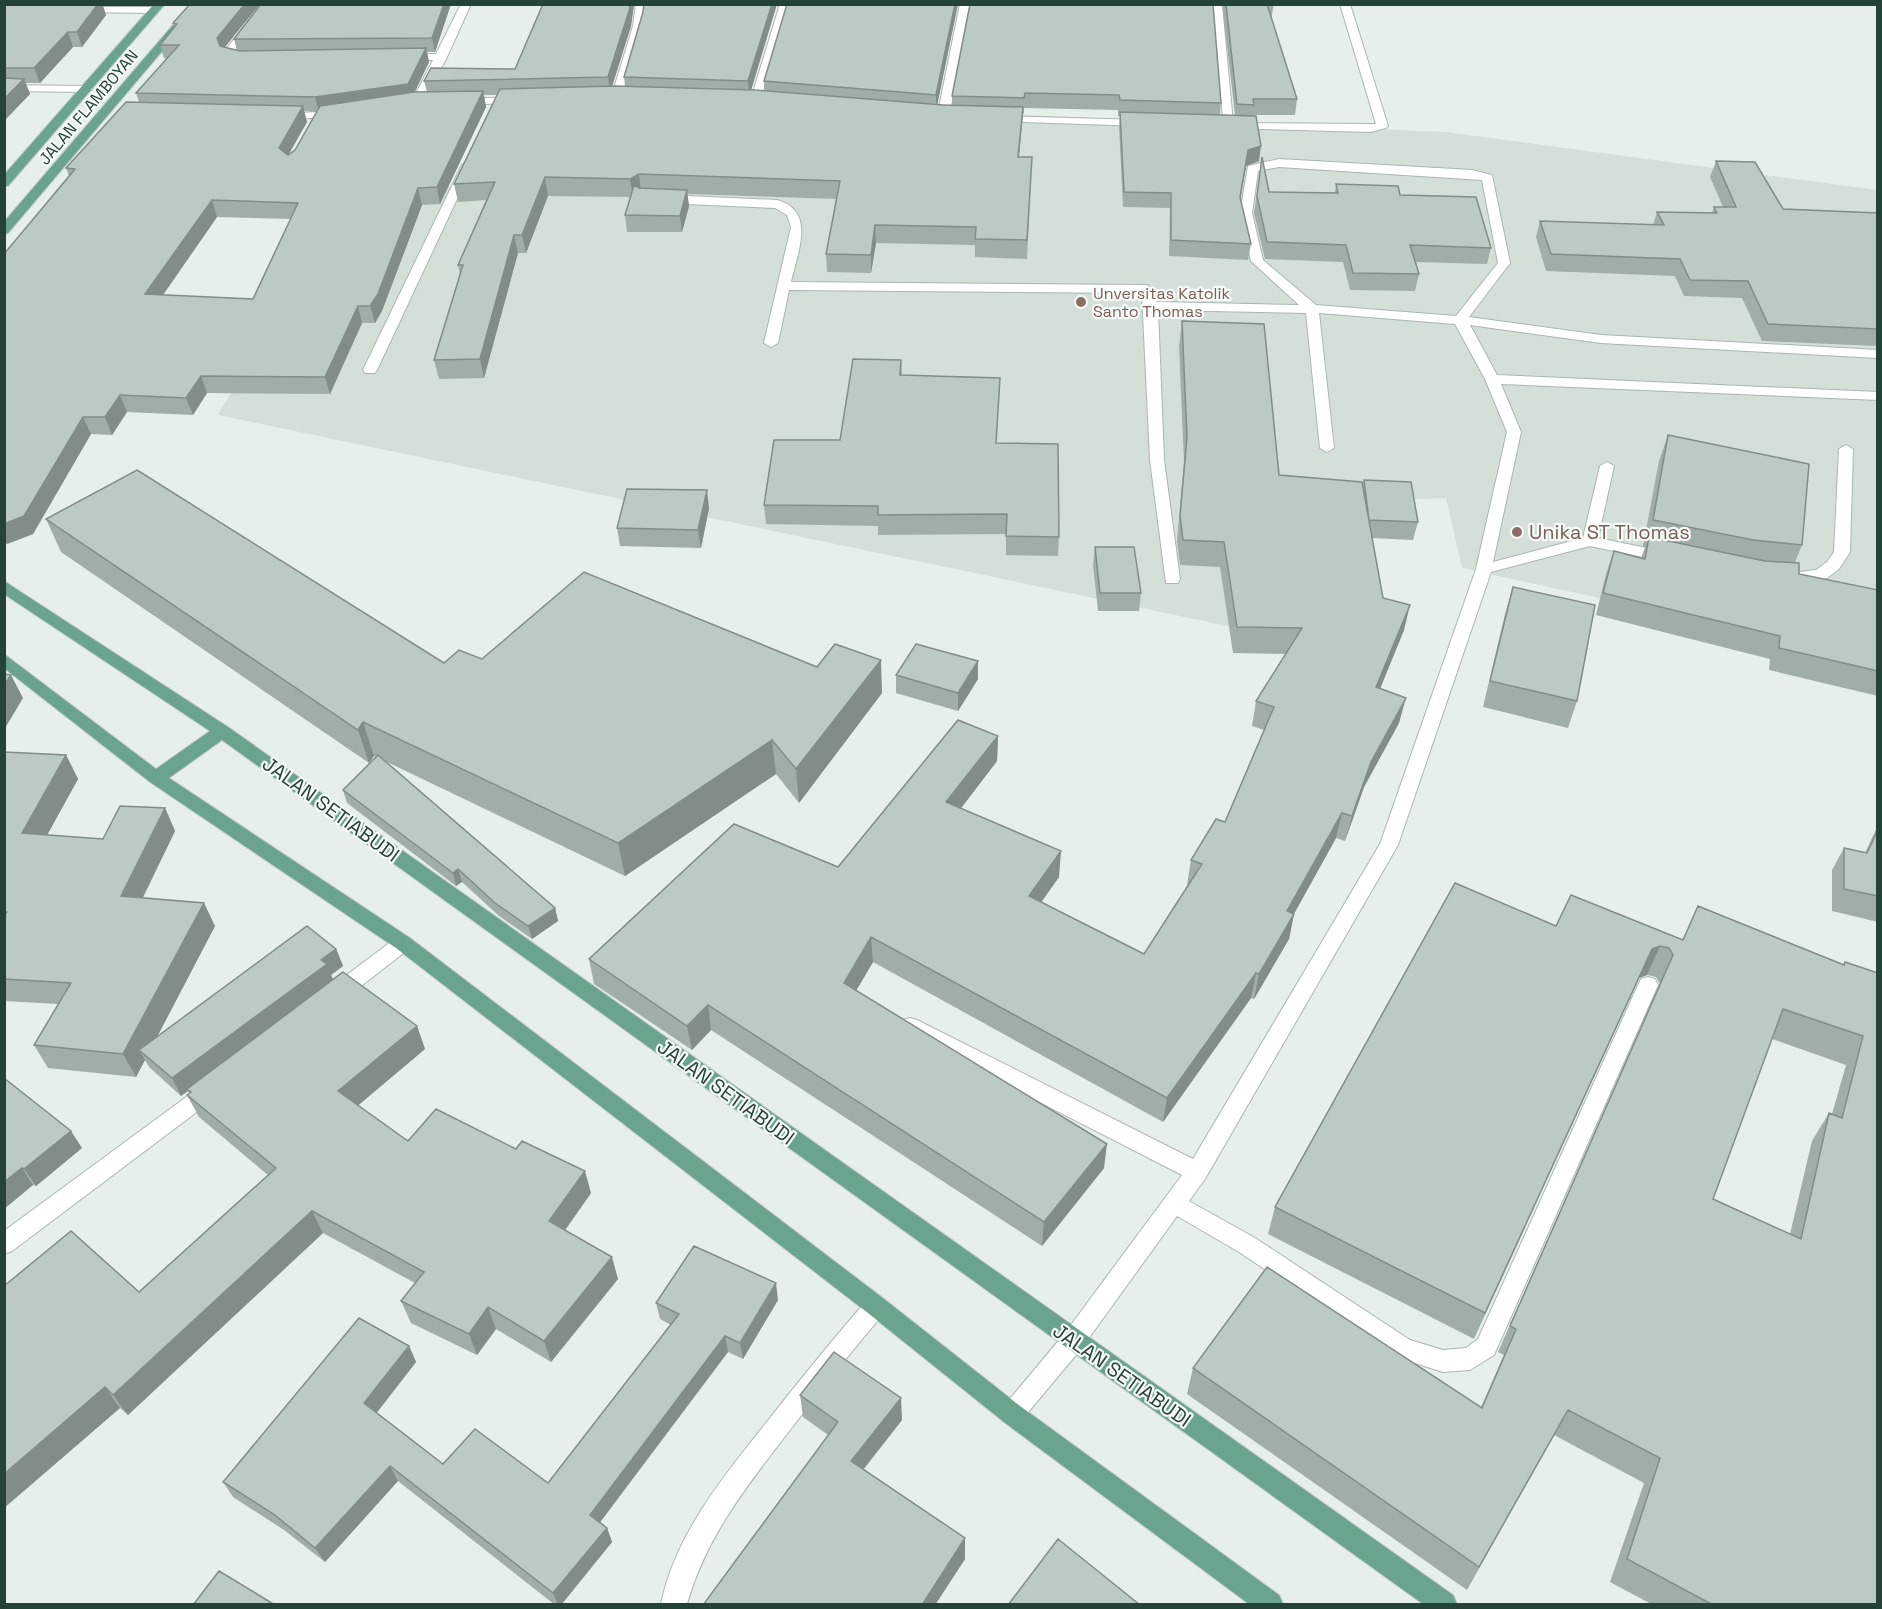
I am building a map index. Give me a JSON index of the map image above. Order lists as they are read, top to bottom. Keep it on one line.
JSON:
{"streets":{"main road":["JALAN FLAMBOYAN","JALAN SETIABUDI"]},"places":["Unversitas Katolik Santo Thomas","Unika ST Thomas"]}
